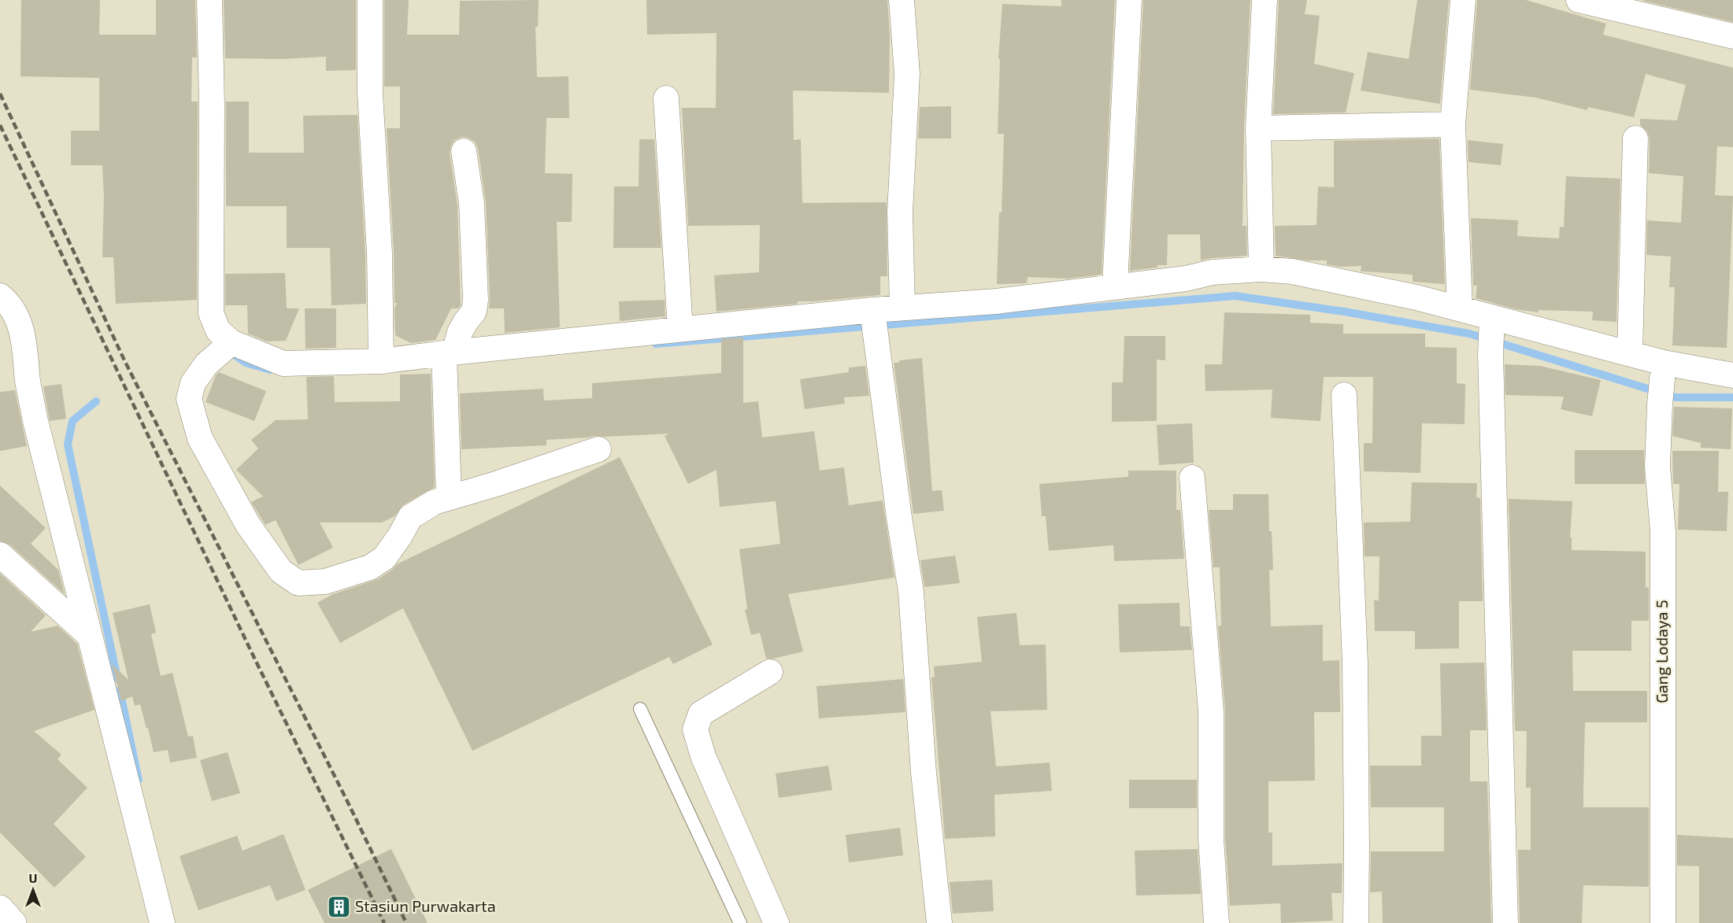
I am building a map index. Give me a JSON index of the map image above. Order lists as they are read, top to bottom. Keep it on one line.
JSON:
{"streets":{"street":["Gang Lodaya 5"]},"places":{"building":["Stasiun Purwakarta"]},"north":"top"}
